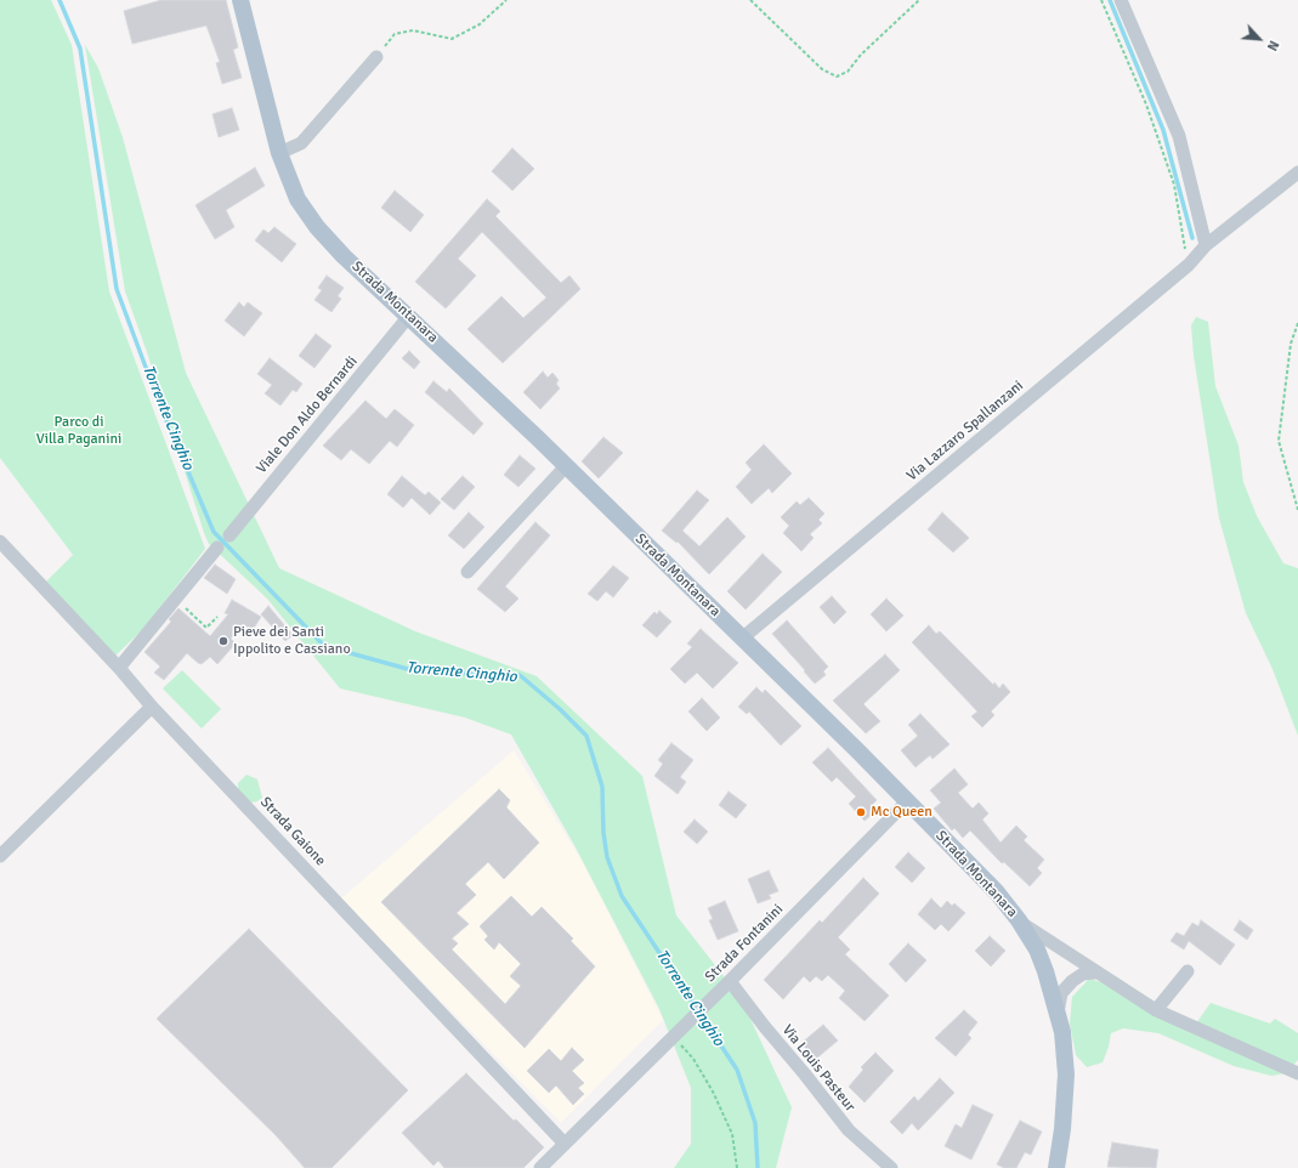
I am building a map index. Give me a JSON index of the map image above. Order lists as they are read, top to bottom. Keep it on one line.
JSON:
{"streets":{"main road":["Strada Montanara"],"street":["Viale Don Aldo Bernardi","Via Lazzaro Spallanzani","Strada Gaione","Strada Fontanini","Via Louis Pasteur"]},"crossings":[["Strada Montanara","Viale Don Aldo Bernardi"],["Strada Montanara","Via Lazzaro Spallanzani"],["Strada Montanara","Strada Fontanini"],["Strada Gaione","Strada Fontanini"],["Strada Fontanini","Via Louis Pasteur"]],"water":["Torrente Cinghio"],"parks":["Parco di Villa Paganini"],"places":["Pieve dei Santi Ippolito e Cassiano","Mc Queen"],"north":"bottom right"}
